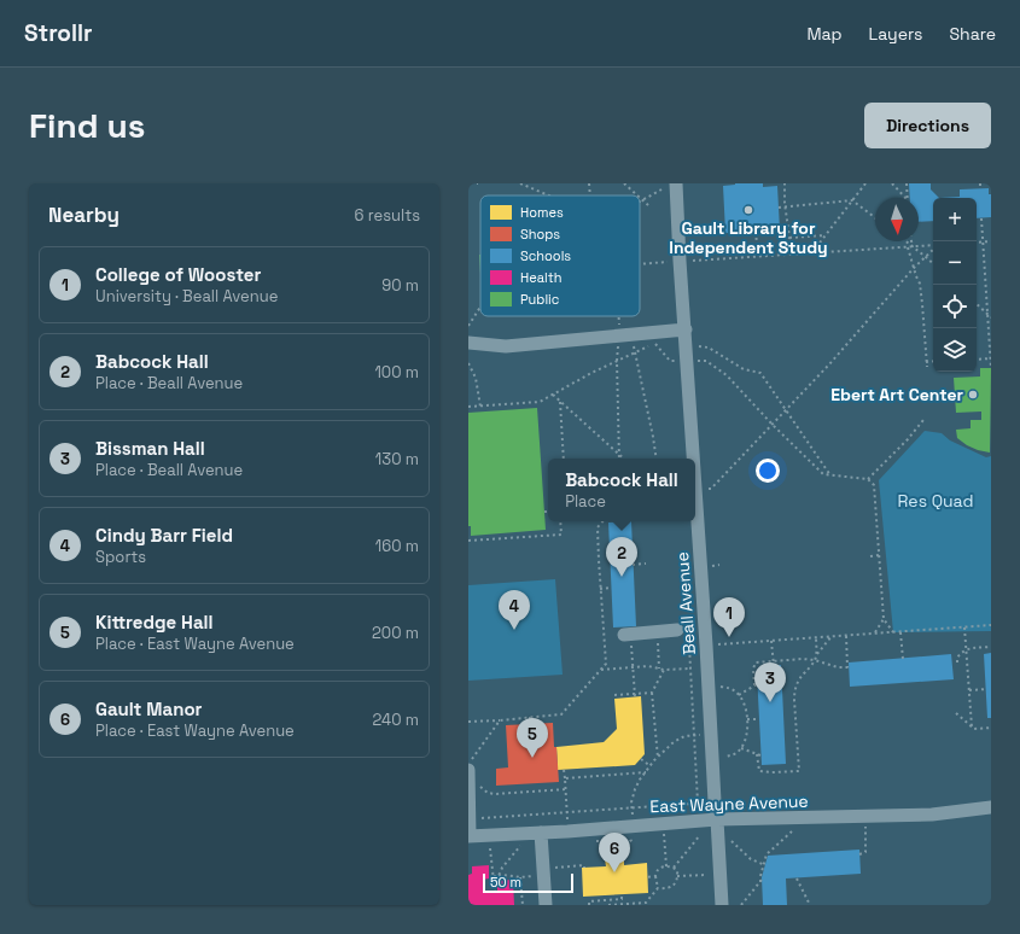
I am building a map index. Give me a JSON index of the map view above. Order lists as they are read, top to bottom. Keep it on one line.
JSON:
{"streets":{"street":["Beall Avenue","East Wayne Avenue"]},"crossings":[["Beall Avenue","East Wayne Avenue"]],"parks":["Res Quad"],"places":["Gault Library for Independent Study","Ebert Art Center"],"legend":["Homes","Shops","Schools","Health","Public"],"scale_bar":"50 m","north":"bottom","page":{"header":"Strollr","nav":["Map","Layers","Share"],"buttons":"Directions","title":"Find us","heading":["Nearby","6 results"],"map_buttons":["+","−"],"list":[{"mark":"1","name":"College of Wooster","note":"University · Beall Avenue","value":"90 m"},{"mark":"2","name":"Babcock Hall","note":"Place · Beall Avenue","value":"100 m"},{"mark":"3","name":"Bissman Hall","note":"Place · Beall Avenue","value":"130 m"},{"mark":"4","name":"Cindy Barr Field","note":"Sports","value":"160 m"},{"mark":"5","name":"Kittredge Hall","note":"Place · East Wayne Avenue","value":"200 m"},{"mark":"6","name":"Gault Manor","note":"Place · East Wayne Avenue","value":"240 m"}],"popup":["Babcock Hall","Place"],"pins":["2","4","1","3","5","6"],"scale":"50 m"}}
